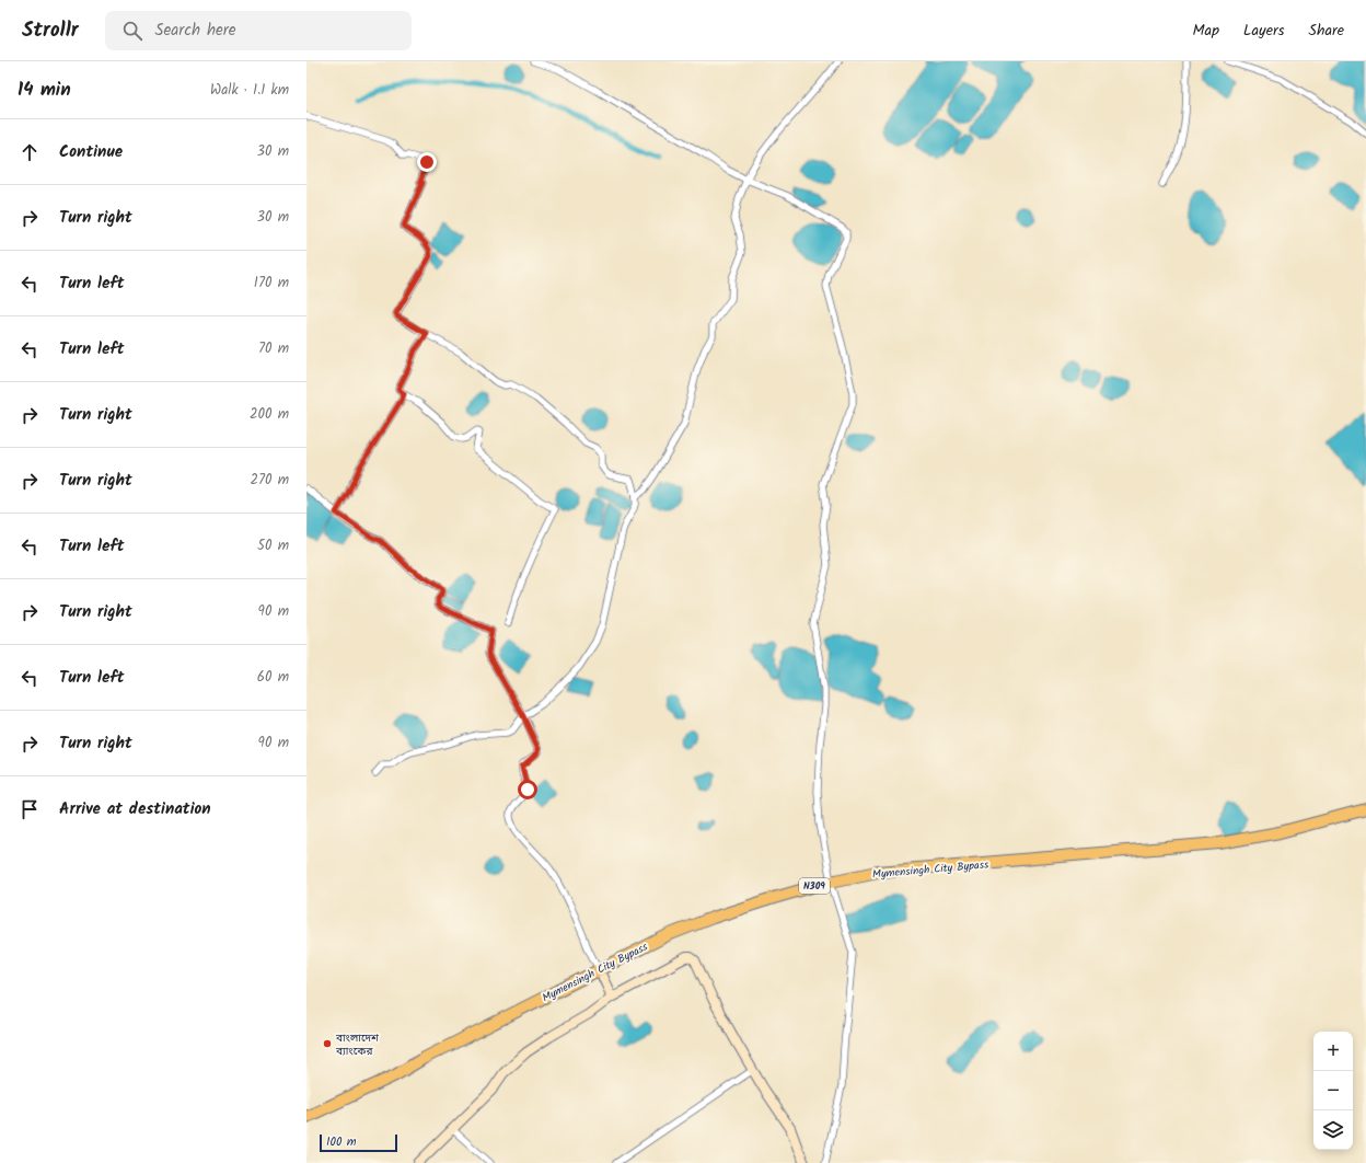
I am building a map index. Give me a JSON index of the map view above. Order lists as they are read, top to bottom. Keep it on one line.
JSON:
{"streets":{"highway":["Mymensingh City Bypass","N309"]},"places":["বাংলাদেশ ব্যাংকের"],"scale_bar":"100 m","page":{"header":"Strollr","search":"Search here","nav":["Map","Layers","Share"],"heading":["14 min","Walk · 1.1 km"],"list":[["Continue","30 m"],["Turn right","30 m"],["Turn left","170 m"],["Turn left","70 m"],["Turn right","200 m"],["Turn right","270 m"],["Turn left","50 m"],["Turn right","90 m"],["Turn left","60 m"],["Turn right","90 m"],"Arrive at destination"],"map_buttons":["+","−"],"scale":"100 m"}}
